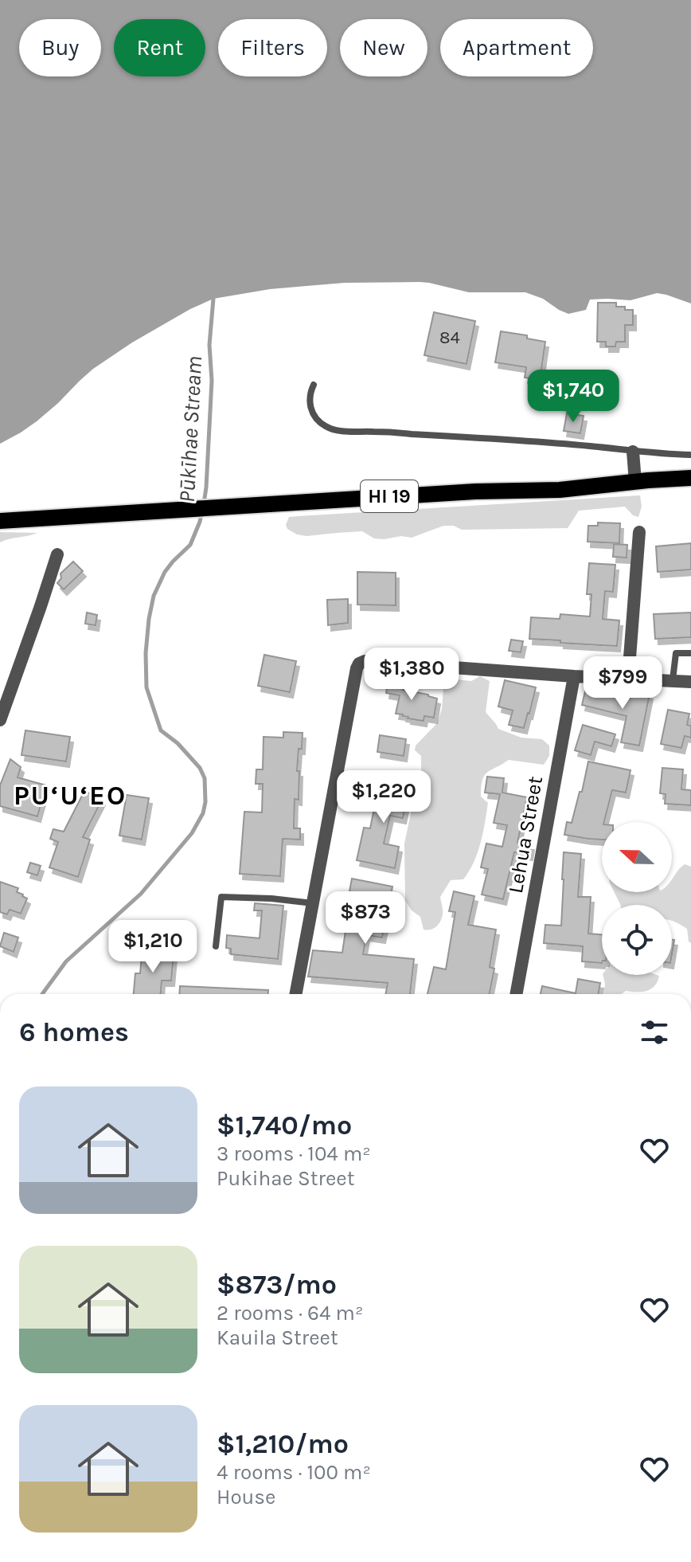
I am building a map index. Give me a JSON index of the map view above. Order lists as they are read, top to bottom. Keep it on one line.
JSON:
{"streets":{"main road":["HI 19"],"street":["Lehua Street"]},"districts":["PU‘U‘EO"],"water":["Pūkīhae Stream"],"house_numbers":["84"],"north":"left","page":{"chip":["Buy","Rent","Filters","New","Apartment"],"price":["$1,740","$1,380","$799","$1,220","$873","$1,210"],"heading":"6 homes","list":[{"name":"$1,740/mo","note":"3 rooms · 104 m² · Pukihae Street"},{"name":"$873/mo","note":"2 rooms · 64 m² · Kauila Street"},{"name":"$1,210/mo","note":"4 rooms · 100 m² · House"}]}}
